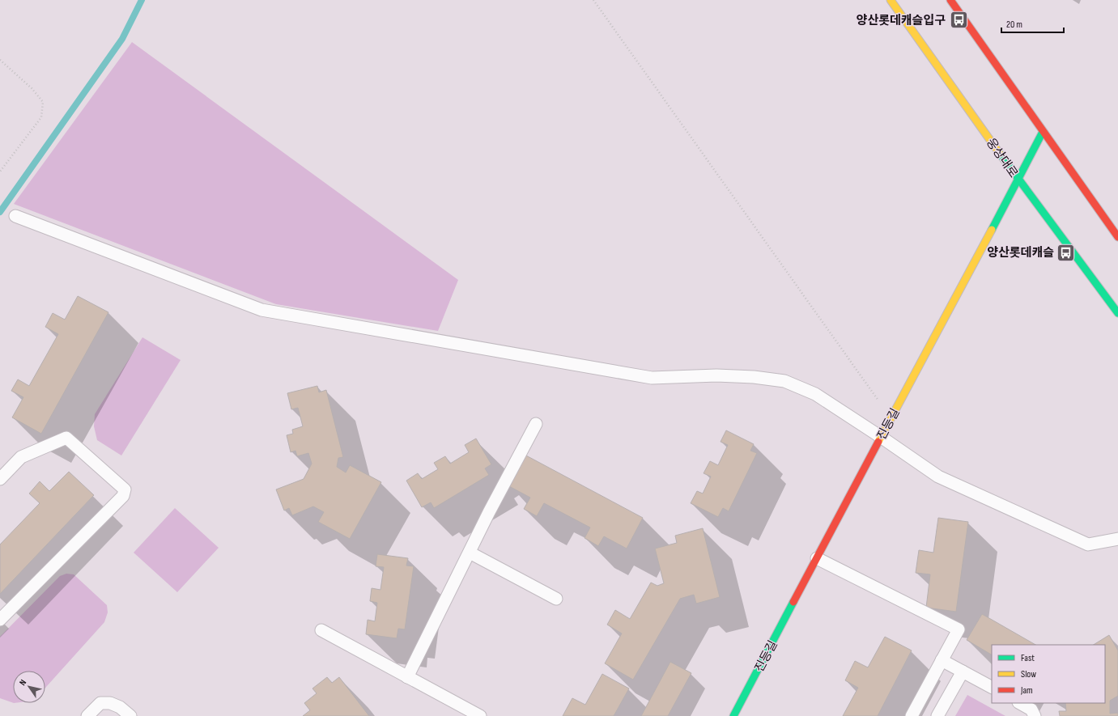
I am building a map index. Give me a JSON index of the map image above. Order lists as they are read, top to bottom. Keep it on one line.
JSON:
{"streets":{"main road":["웅상대로","진등길"]},"crossings":[["웅상대로","진등길"]],"places":{"bus stop":["양산롯데캐슬입구","양산롯데캐슬"]},"legend":["Fast","Slow","Jam"],"scale_bar":"20 m","north":"top left"}
